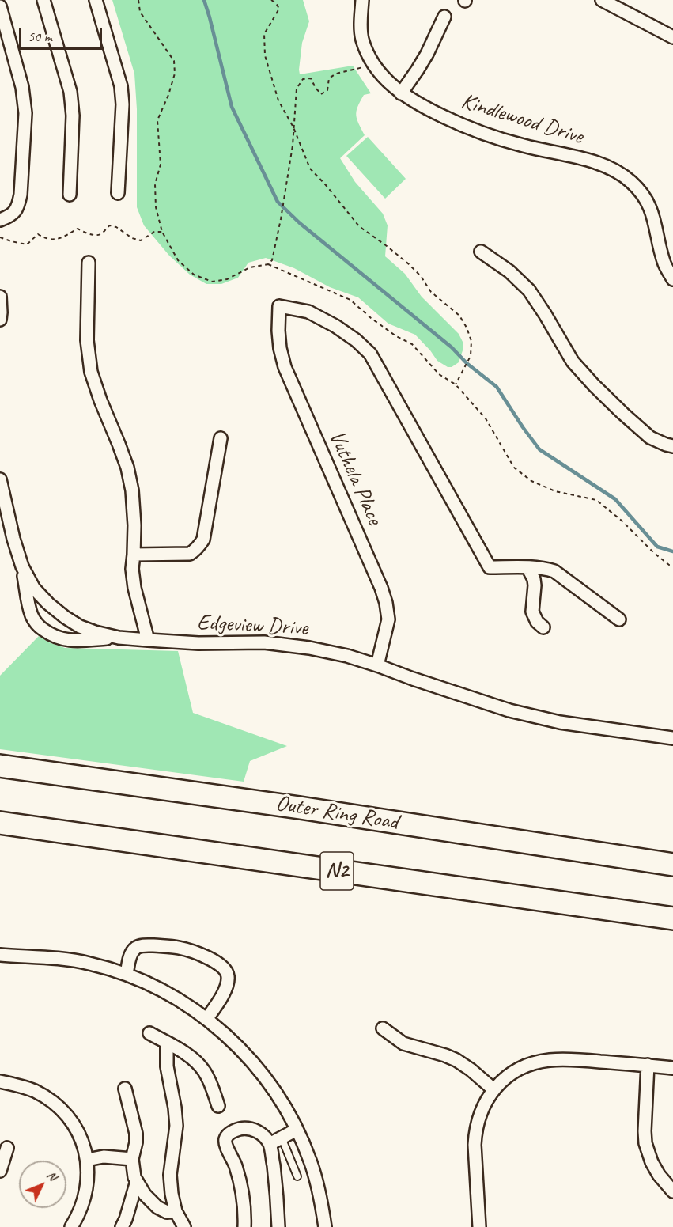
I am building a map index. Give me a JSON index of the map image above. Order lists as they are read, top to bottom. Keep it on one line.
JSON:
{"streets":{"highway":["Outer Ring Road","N2"],"street":["Kindlewood Drive","Vuthela Place","Edgeview Drive"]},"crossings":[["Vuthela Place","Edgeview Drive"]],"scale_bar":"50 m","north":"top right"}
